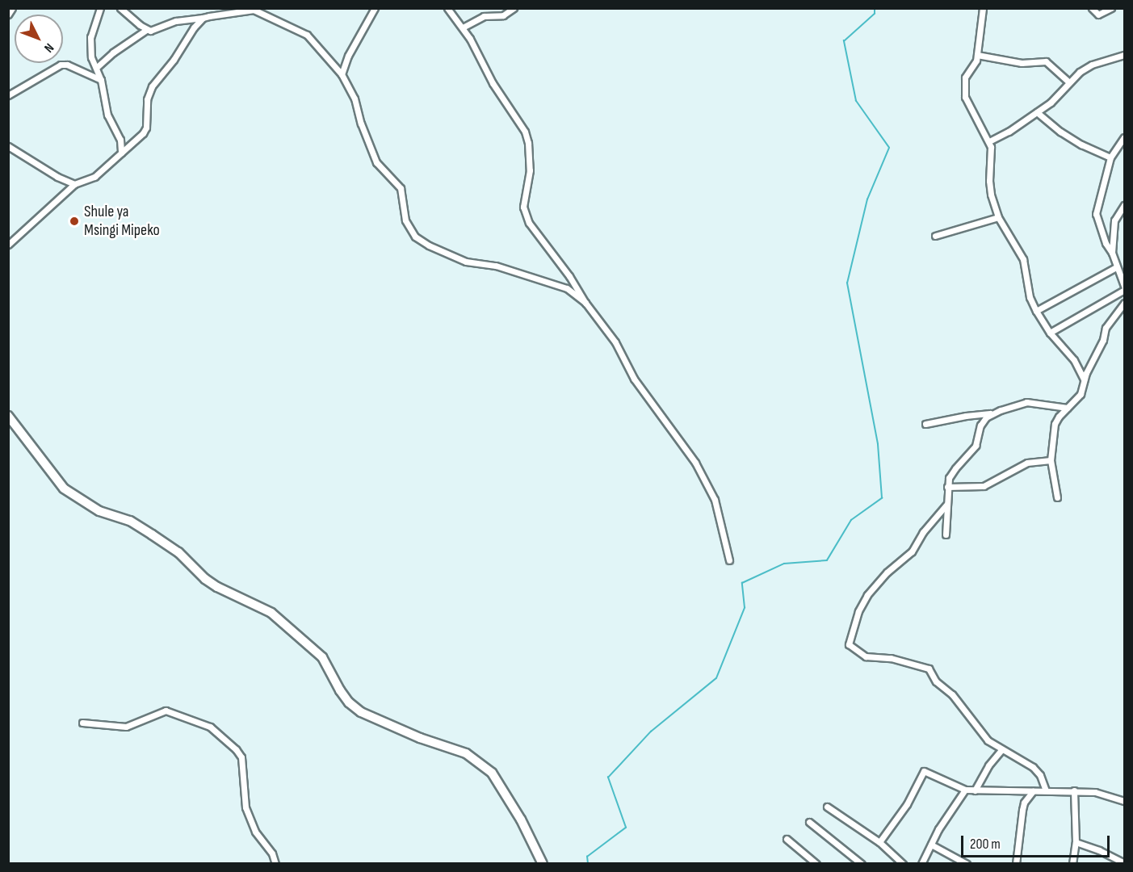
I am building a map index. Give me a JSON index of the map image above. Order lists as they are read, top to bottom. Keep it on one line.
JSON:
{"places":["Shule ya Msingi Mipeko"],"scale_bar":"200 m","north":"bottom right"}
